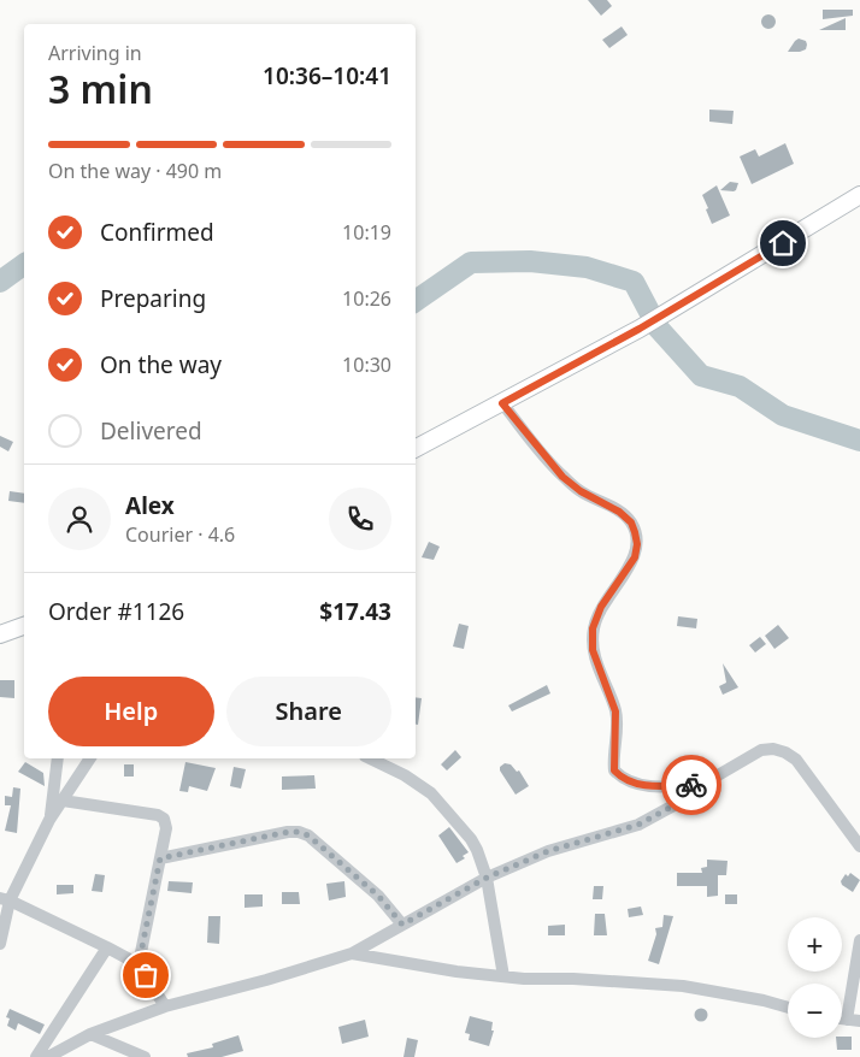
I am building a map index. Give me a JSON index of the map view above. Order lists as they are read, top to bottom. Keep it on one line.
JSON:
{"page":{"heading":["3 min","Arriving in","10:36–10:41"],"panel":["Alex","Courier · 4.6","Order #1126","$17.43"],"bar":"On the way · 490 m","list":[["Confirmed","10:19"],["Preparing","10:26"],["On the way","10:30"],"Delivered"],"buttons":["Help","Share"],"map_buttons":["+","−"]}}
